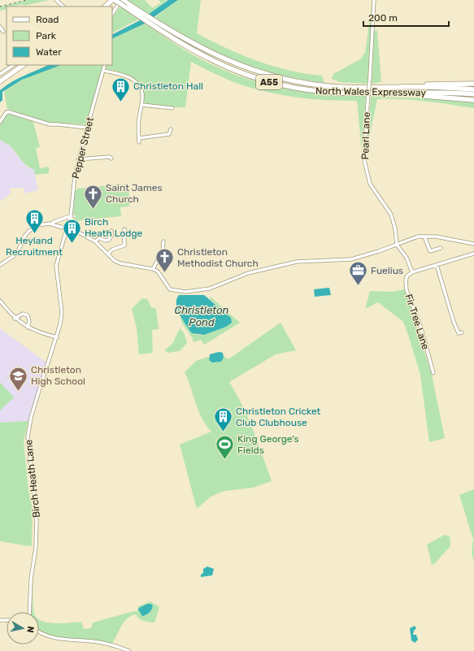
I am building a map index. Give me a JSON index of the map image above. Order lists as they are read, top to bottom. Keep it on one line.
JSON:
{"streets":{"highway":["A55","North Wales Expressway"],"street":["Pearl Lane","Pepper Street","Fir Tree Lane","Birch Heath Lane"]},"crossings":[["Pepper Street","Birch Heath Lane"]],"water":["Christleton Pond"],"places":{"building":["Christleton Hall","Heyland Recruitment","Birch Heath Lodge","Christleton Cricket Club Clubhouse"],"church":["Saint James Church","Christleton Methodist Church"],"office":["Fuelius"],"school or university":["Christleton High School"],"sports":["King George's Fields"]},"legend":["Road","Park","Water"],"scale_bar":"200 m","north":"right"}
